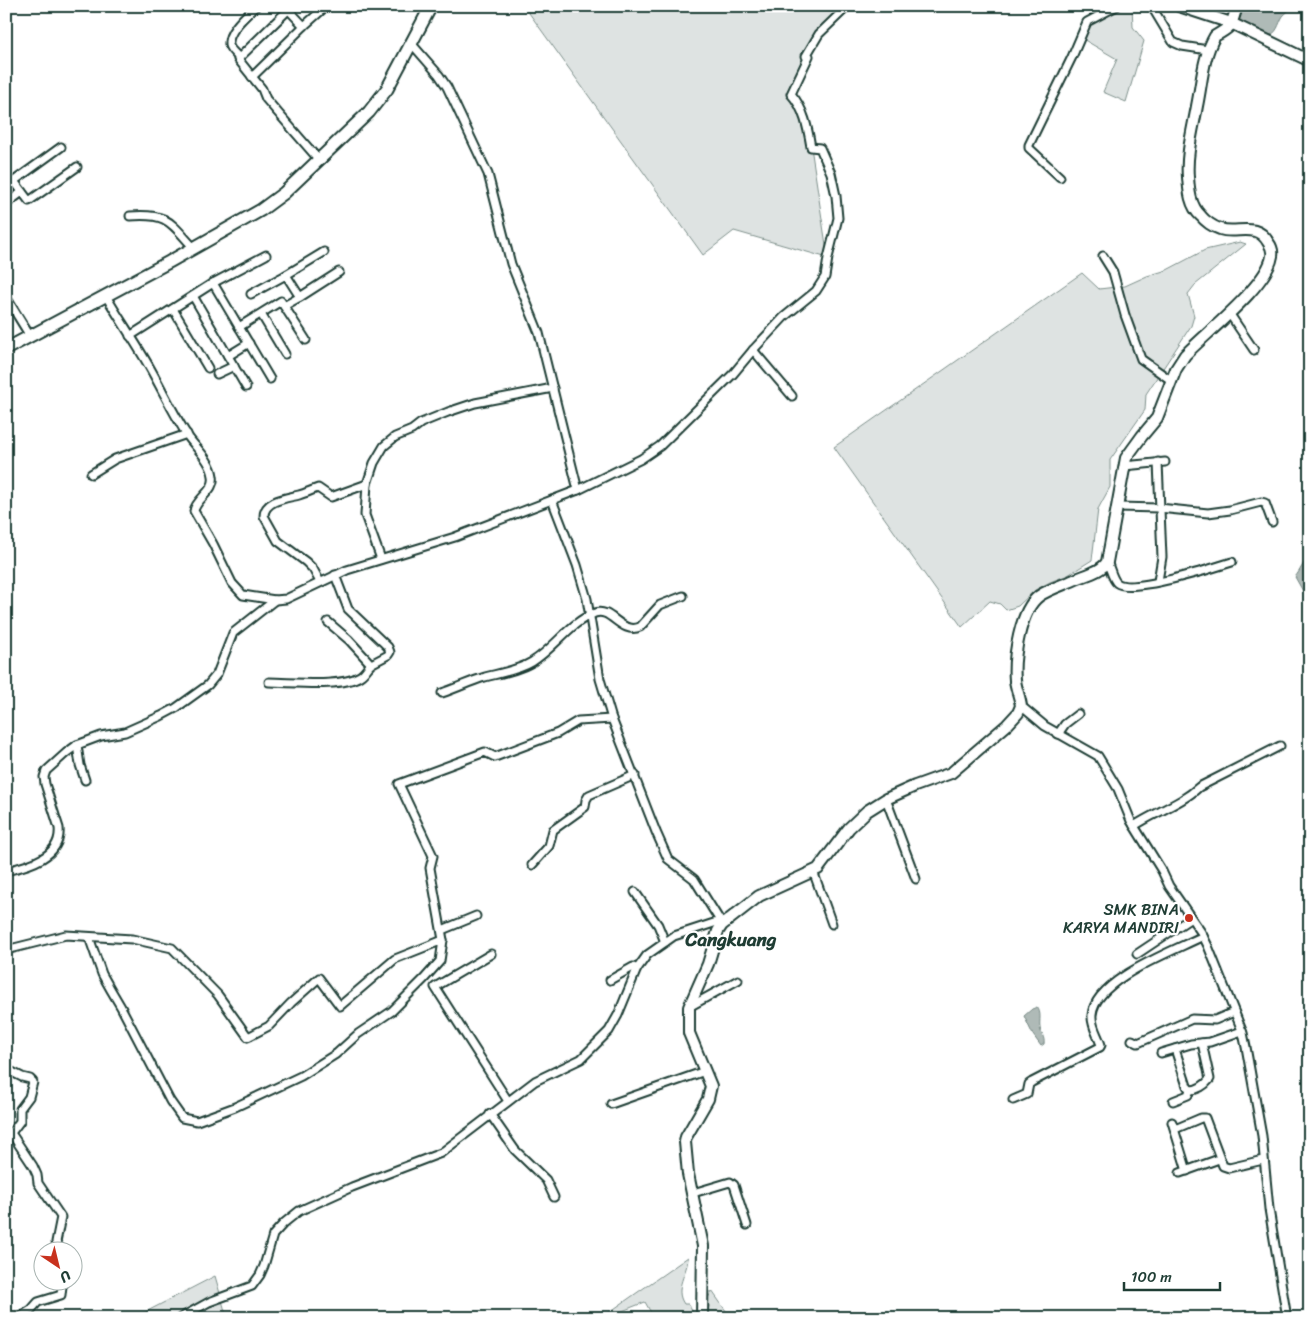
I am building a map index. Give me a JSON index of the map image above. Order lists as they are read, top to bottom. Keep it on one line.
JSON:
{"districts":["Cangkuang"],"places":["SMK BINA KARYA MANDIRI"],"scale_bar":"100 m","north":"bottom right"}
